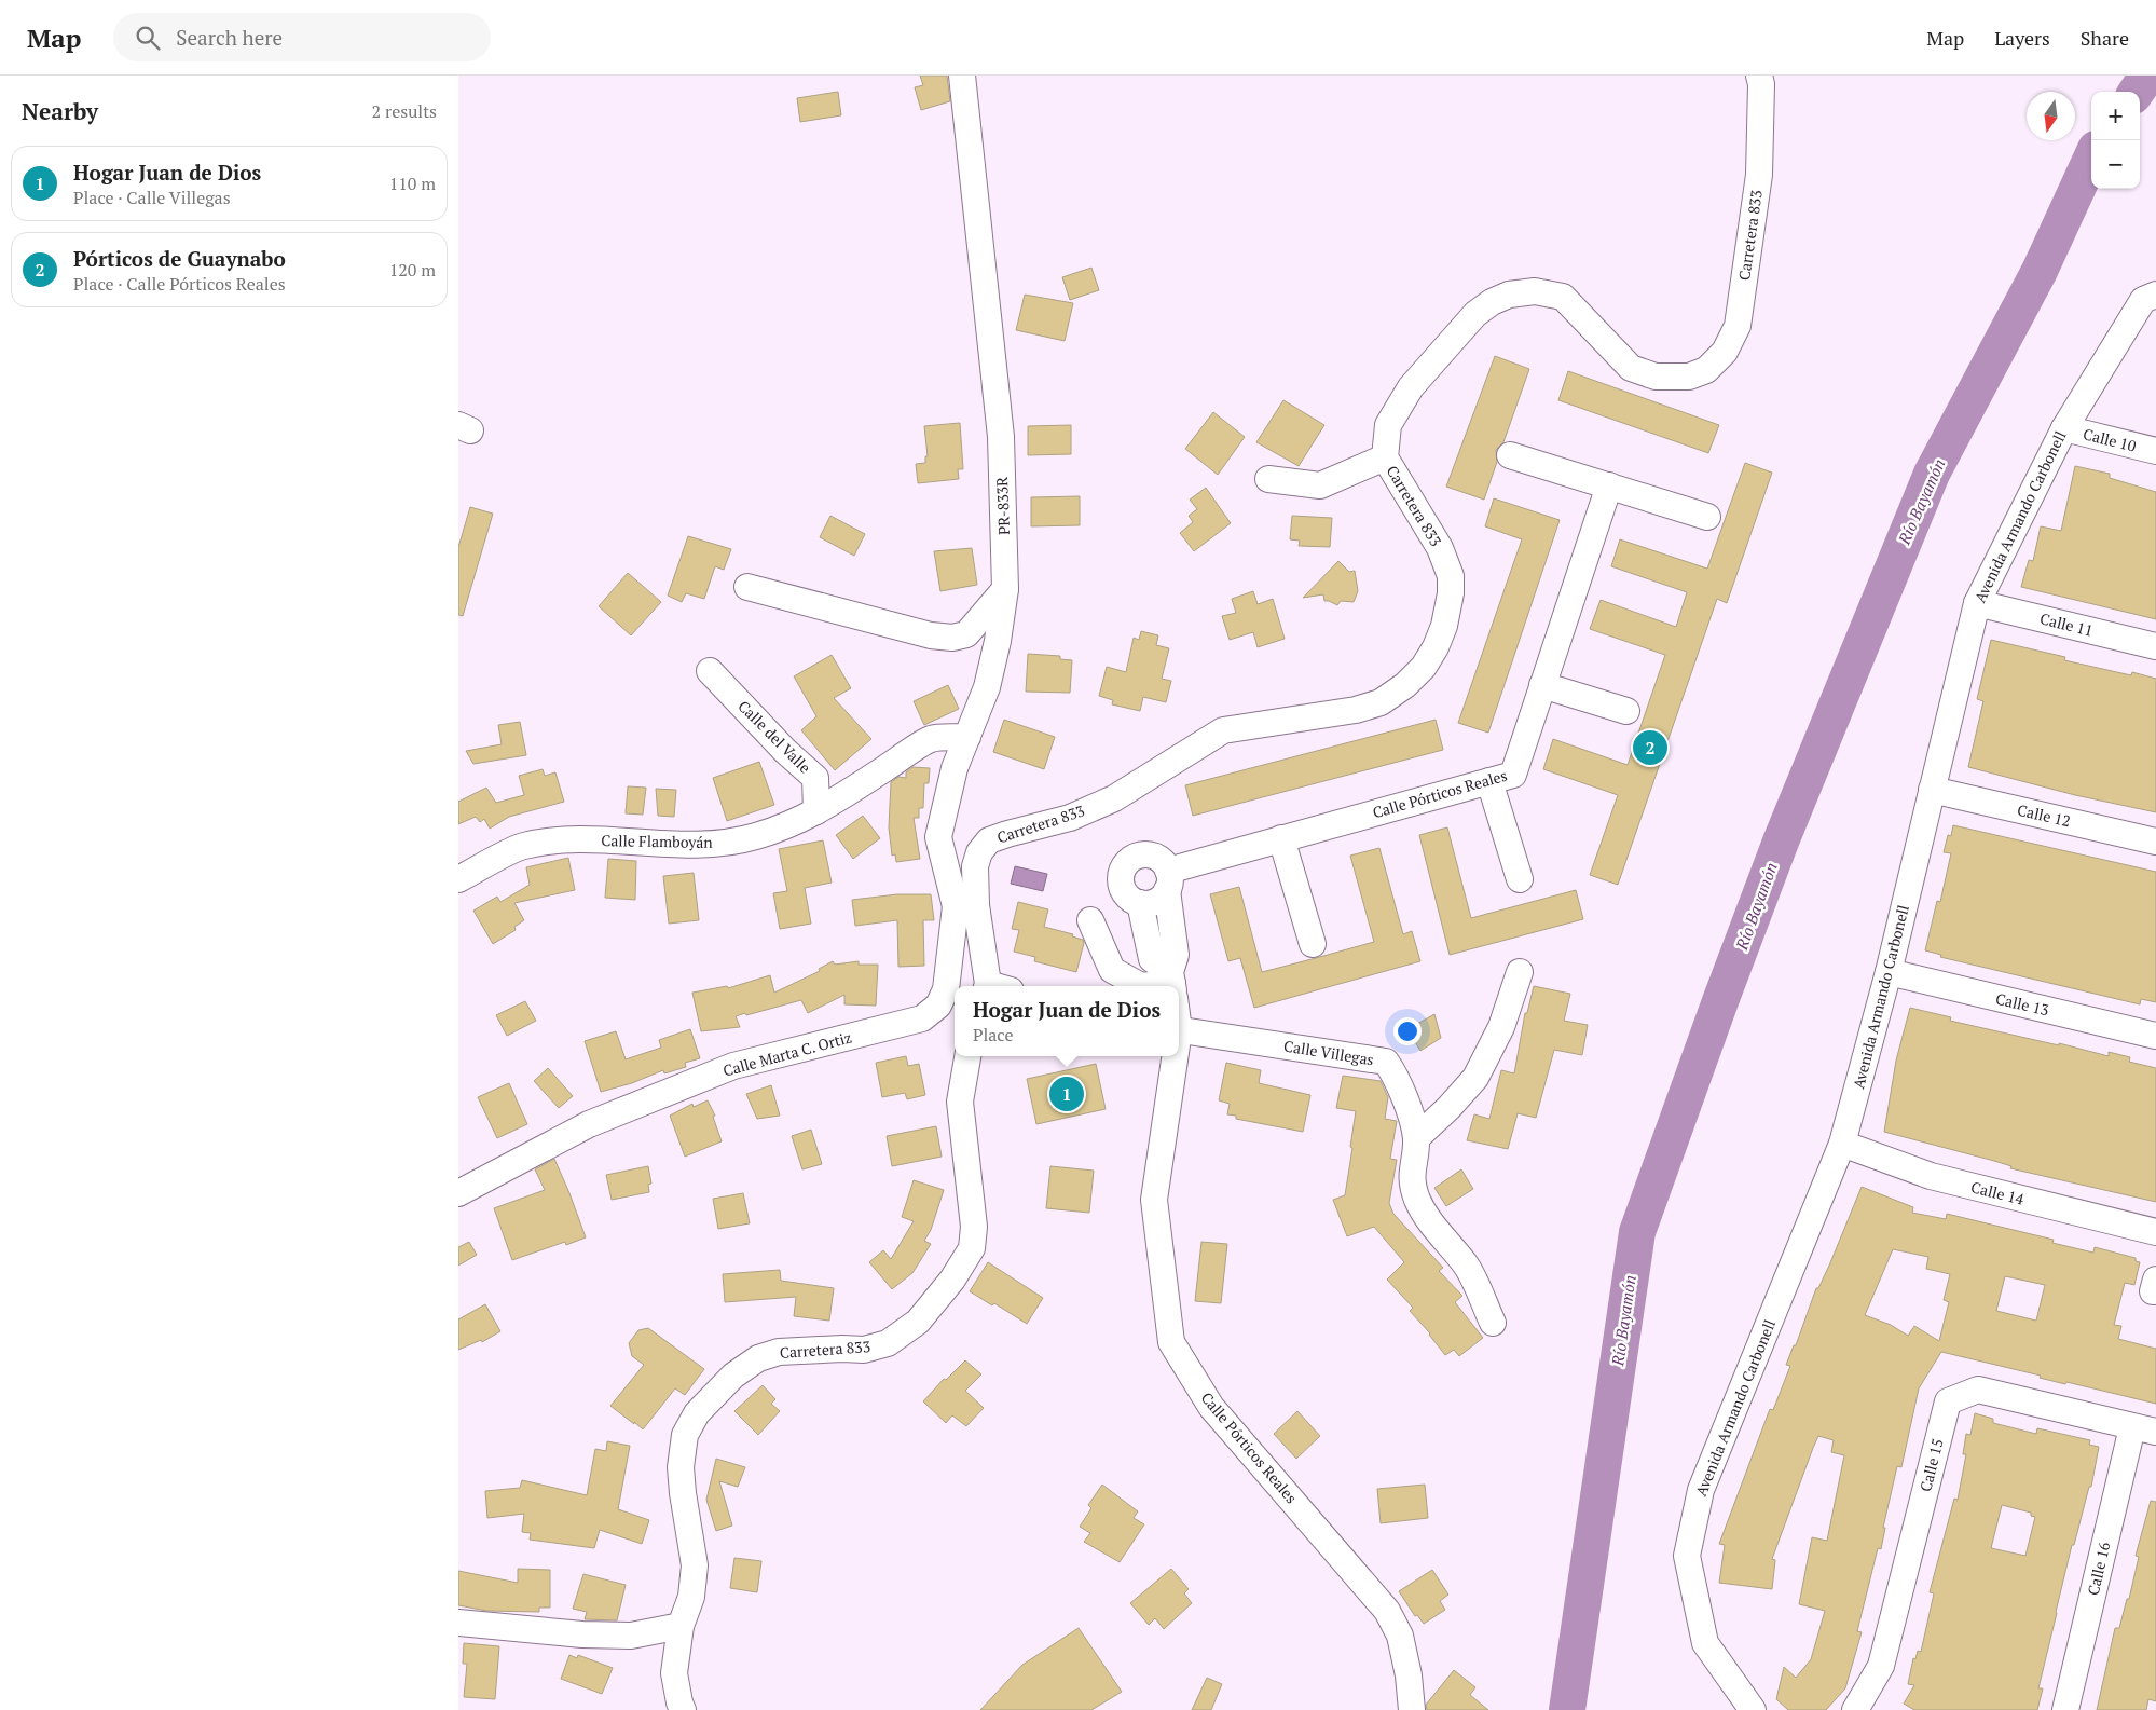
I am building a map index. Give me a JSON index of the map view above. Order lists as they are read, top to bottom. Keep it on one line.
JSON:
{"streets":{"street":["Carretera 833","Calle 10","PR-833R","Avenida Armando Carbonell","Calle 11","Calle del Valle","Calle Pórticos Reales","Calle 12","Calle Flamboyán","Calle 13","Calle Villegas","Calle Marta C. Ortiz","Calle 14","Calle 15","Calle 16"]},"crossings":[["Carretera 833","PR-833R"],["Carretera 833","Calle Marta C. Ortiz"],["Calle 10","Avenida Armando Carbonell"],["PR-833R","Calle Flamboyán"],["PR-833R","Calle Marta C. Ortiz"],["Avenida Armando Carbonell","Calle 11"],["Avenida Armando Carbonell","Calle 12"],["Avenida Armando Carbonell","Calle 13"],["Avenida Armando Carbonell","Calle 14"],["Calle del Valle","Calle Flamboyán"],["Calle 15","Calle 16"]],"water":["Río Bayamón"],"north":"bottom","page":{"header":"Map","search":"Search here","nav":["Map","Layers","Share"],"heading":["Nearby","2 results"],"map_buttons":["+","−"],"list":[{"mark":"1","name":"Hogar Juan de Dios","note":"Place · Calle Villegas","value":"110 m"},{"mark":"2","name":"Pórticos de Guaynabo","note":"Place · Calle Pórticos Reales","value":"120 m"}],"pins":["2","1"],"popup":["Hogar Juan de Dios","Place"]}}
